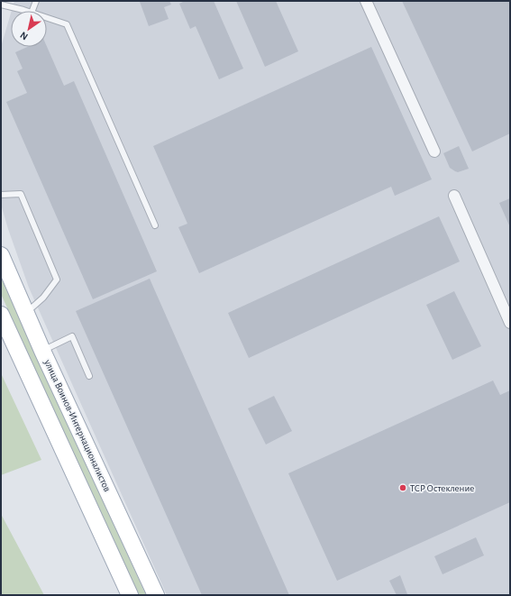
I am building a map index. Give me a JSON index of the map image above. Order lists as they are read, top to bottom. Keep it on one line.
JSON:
{"streets":{"main road":["улица Воинов-Интернационалистов"]},"places":["ТСР Остекление"],"north":"bottom left"}
